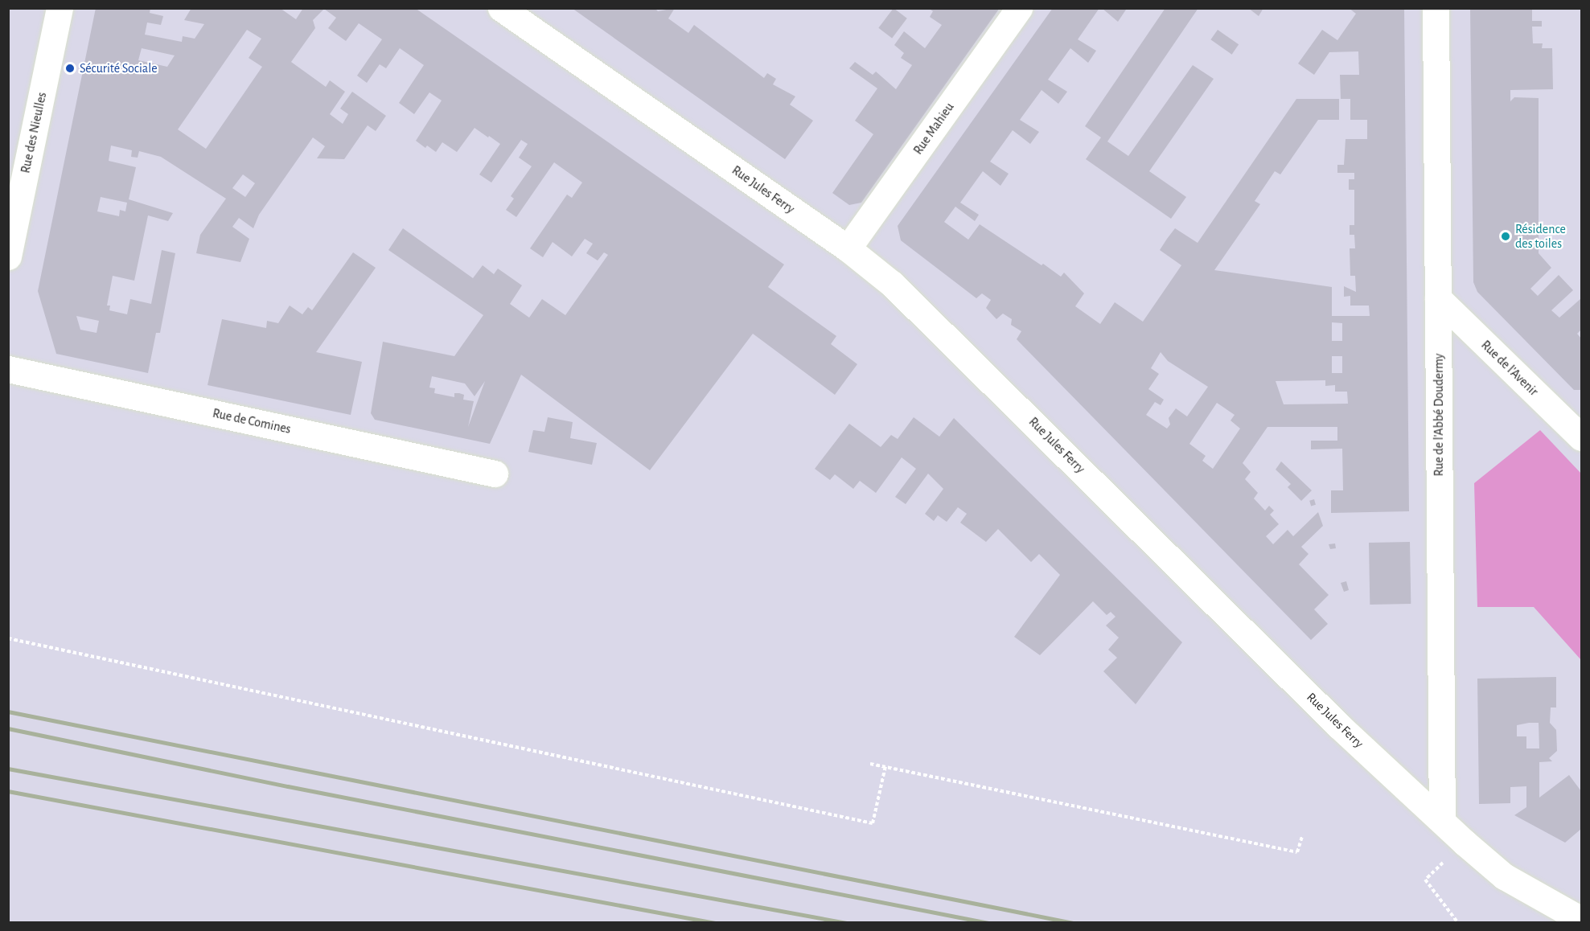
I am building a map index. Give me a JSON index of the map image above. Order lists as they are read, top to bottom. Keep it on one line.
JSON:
{"streets":{"street":["Rue Mahieu","Rue des Nieulles","Rue Jules Ferry","Rue de l'Avenir","Rue de l'Abbé Doudermy","Rue de Comines"]},"crossings":[["Rue Mahieu","Rue Jules Ferry"],["Rue Jules Ferry","Rue de l'Abbé Doudermy"],["Rue de l'Avenir","Rue de l'Abbé Doudermy"]],"places":["Sécurité Sociale","Résidence des toiles"]}
